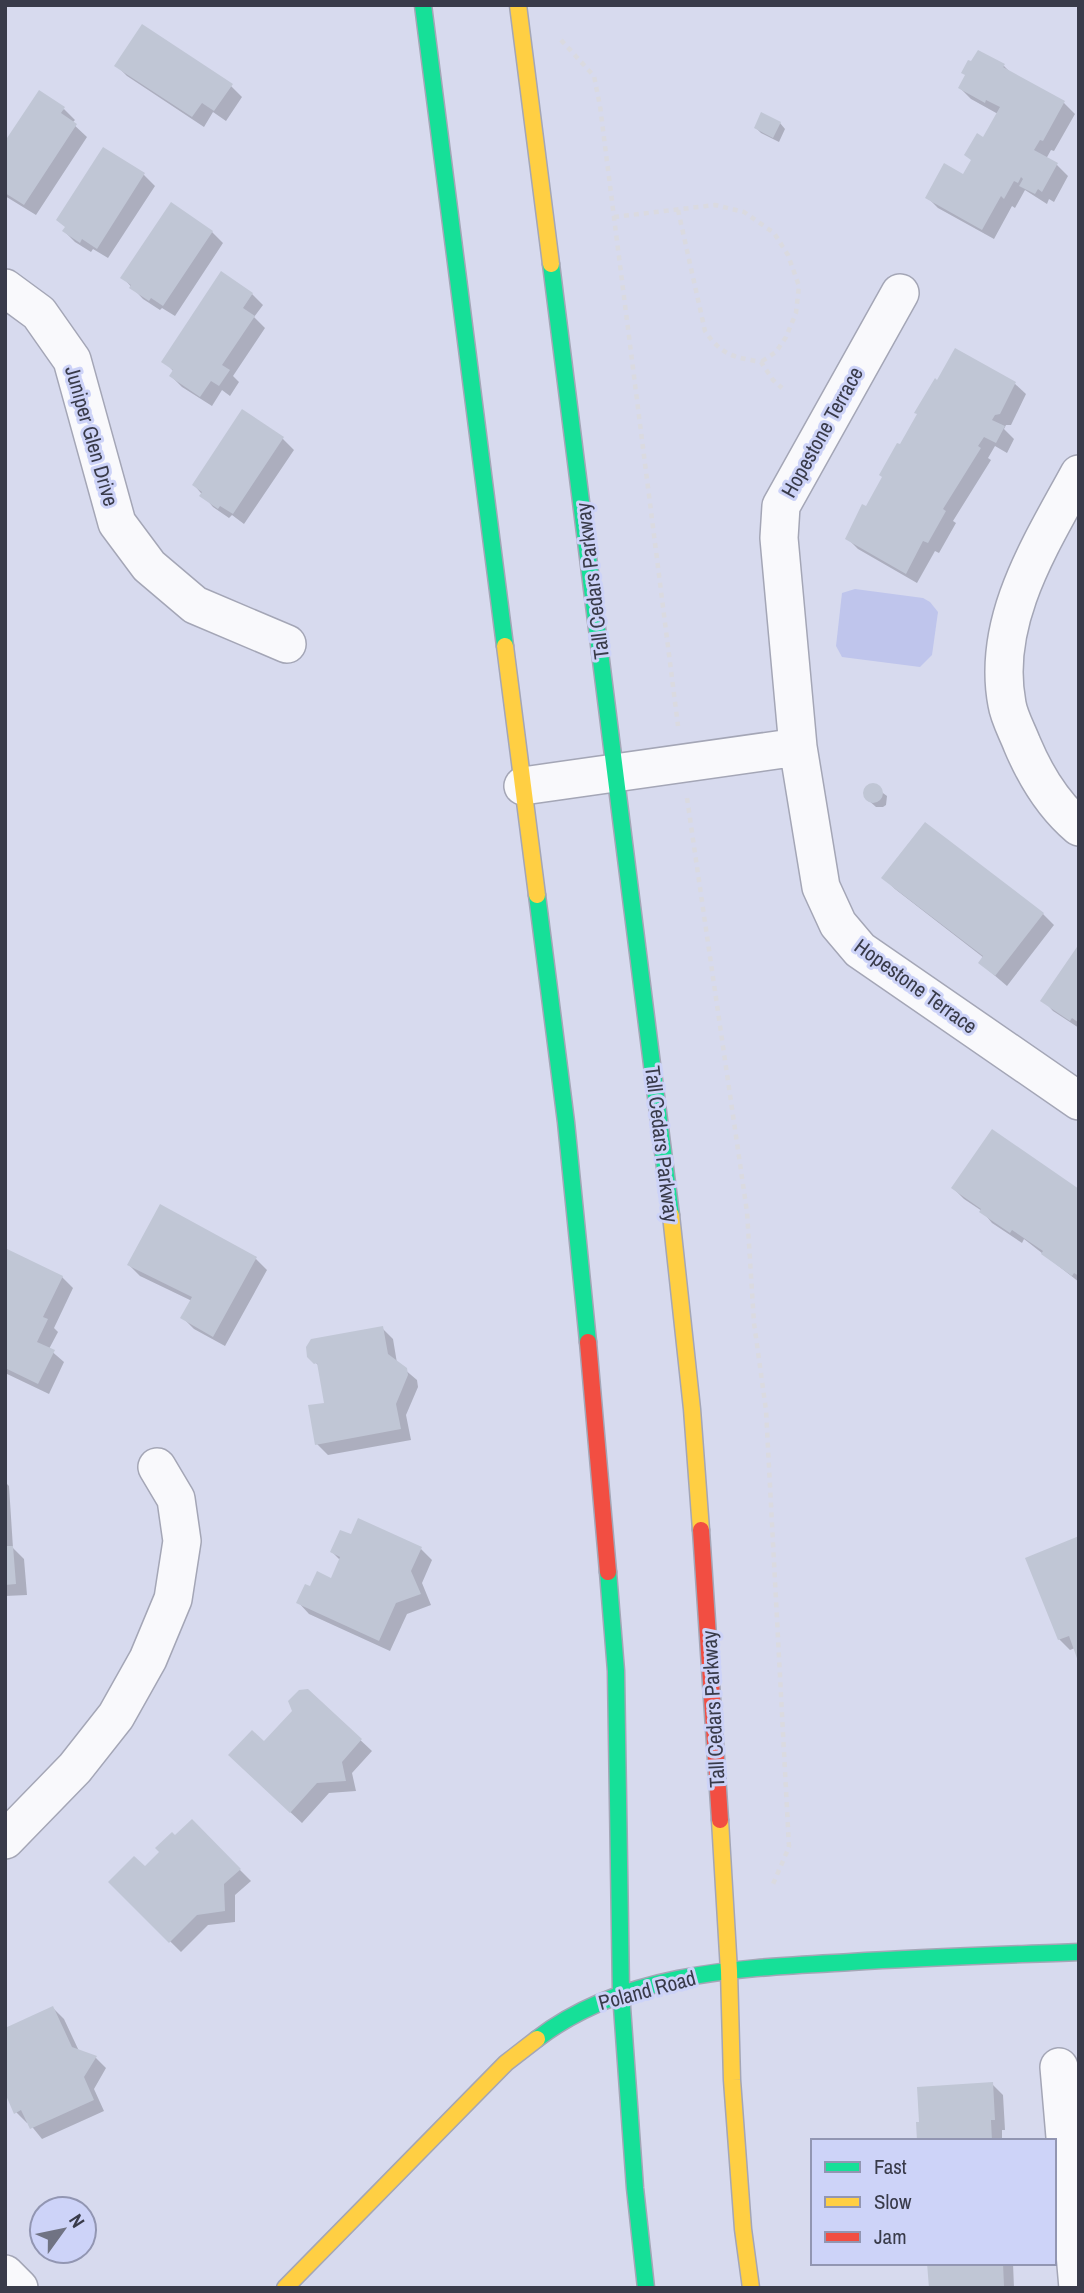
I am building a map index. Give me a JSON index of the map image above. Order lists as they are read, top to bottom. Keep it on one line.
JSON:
{"streets":{"main road":["Tall Cedars Parkway","Poland Road"],"street":["Hopestone Terrace","Juniper Glen Drive"]},"crossings":[["Tall Cedars Parkway","Poland Road"]],"legend":["Fast","Slow","Jam"],"north":"top right"}
